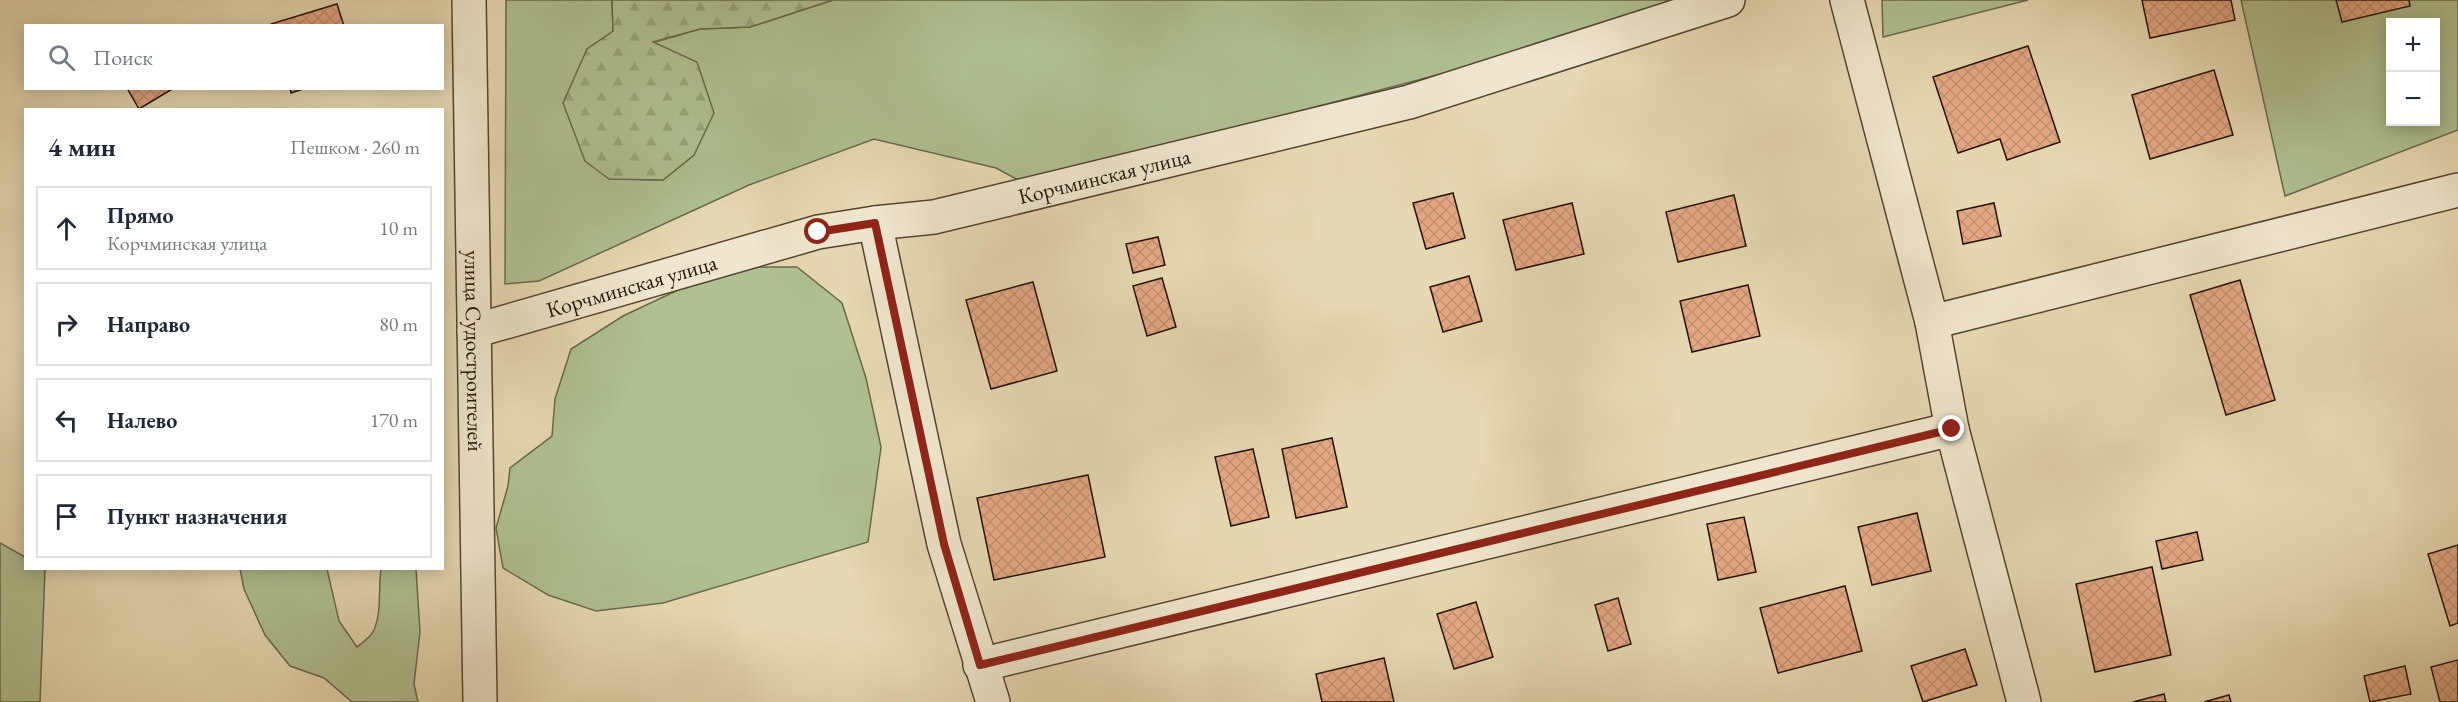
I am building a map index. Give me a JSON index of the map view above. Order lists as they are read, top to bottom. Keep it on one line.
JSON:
{"streets":{"street":["Корчминская улица","улица Судостроителей"]},"crossings":[["Корчминская улица","улица Судостроителей"]],"page":{"map_buttons":["+","−"],"search":"Поиск","heading":["4 мин","Пешком · 260 m"],"list":[["Прямо","Корчминская улица","10 m"],["Направо","80 m"],["Налево","170 m"],"Пункт назначения"]}}
